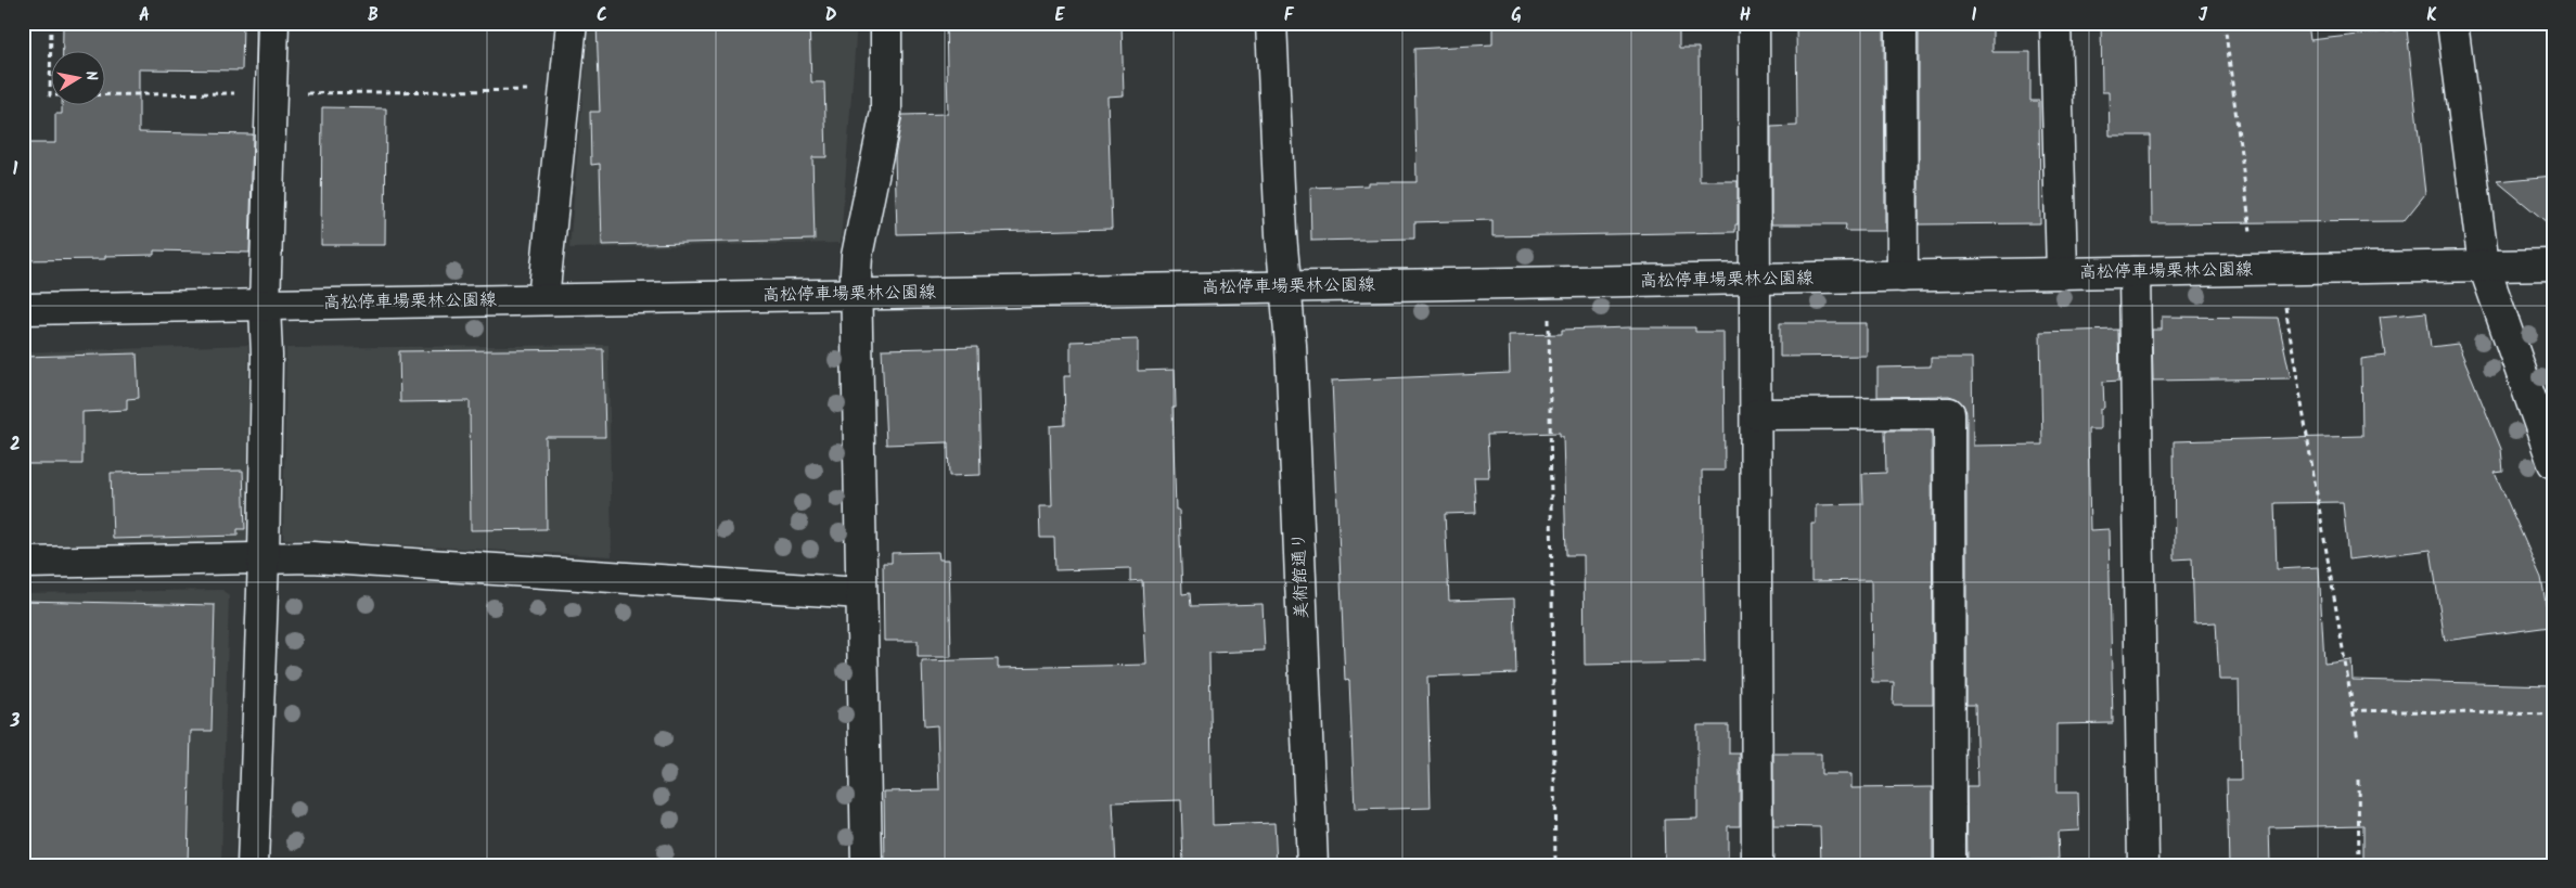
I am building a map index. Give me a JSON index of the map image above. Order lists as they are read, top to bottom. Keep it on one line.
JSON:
{"streets":{"street":["高松停車場栗林公園線","美術館通り"]},"crossings":[["高松停車場栗林公園線","美術館通り"]],"north":"right","grid":{"columns":["A","B","C","D","E","F","G","H","I","J","K"],"rows":["1","2","3"]}}
